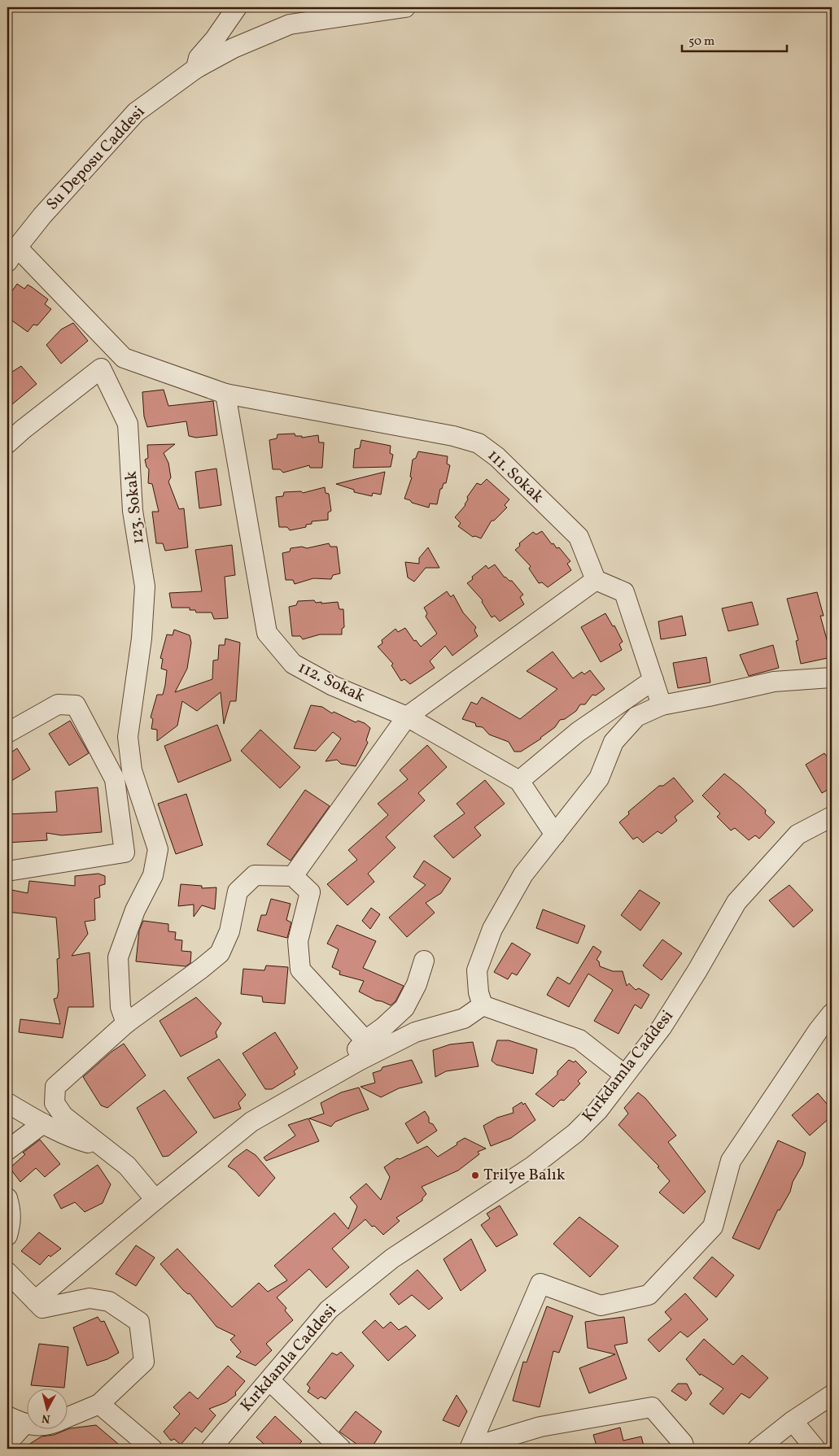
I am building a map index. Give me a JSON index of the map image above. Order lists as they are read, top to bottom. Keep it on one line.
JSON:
{"streets":{"street":["Su Deposu Caddesi","111. Sokak","123. Sokak","112. Sokak","Kırkdamla Caddesi"]},"crossings":[["111. Sokak","112. Sokak"]],"places":["Trilye Balık"],"scale_bar":"50 m","north":"bottom"}
